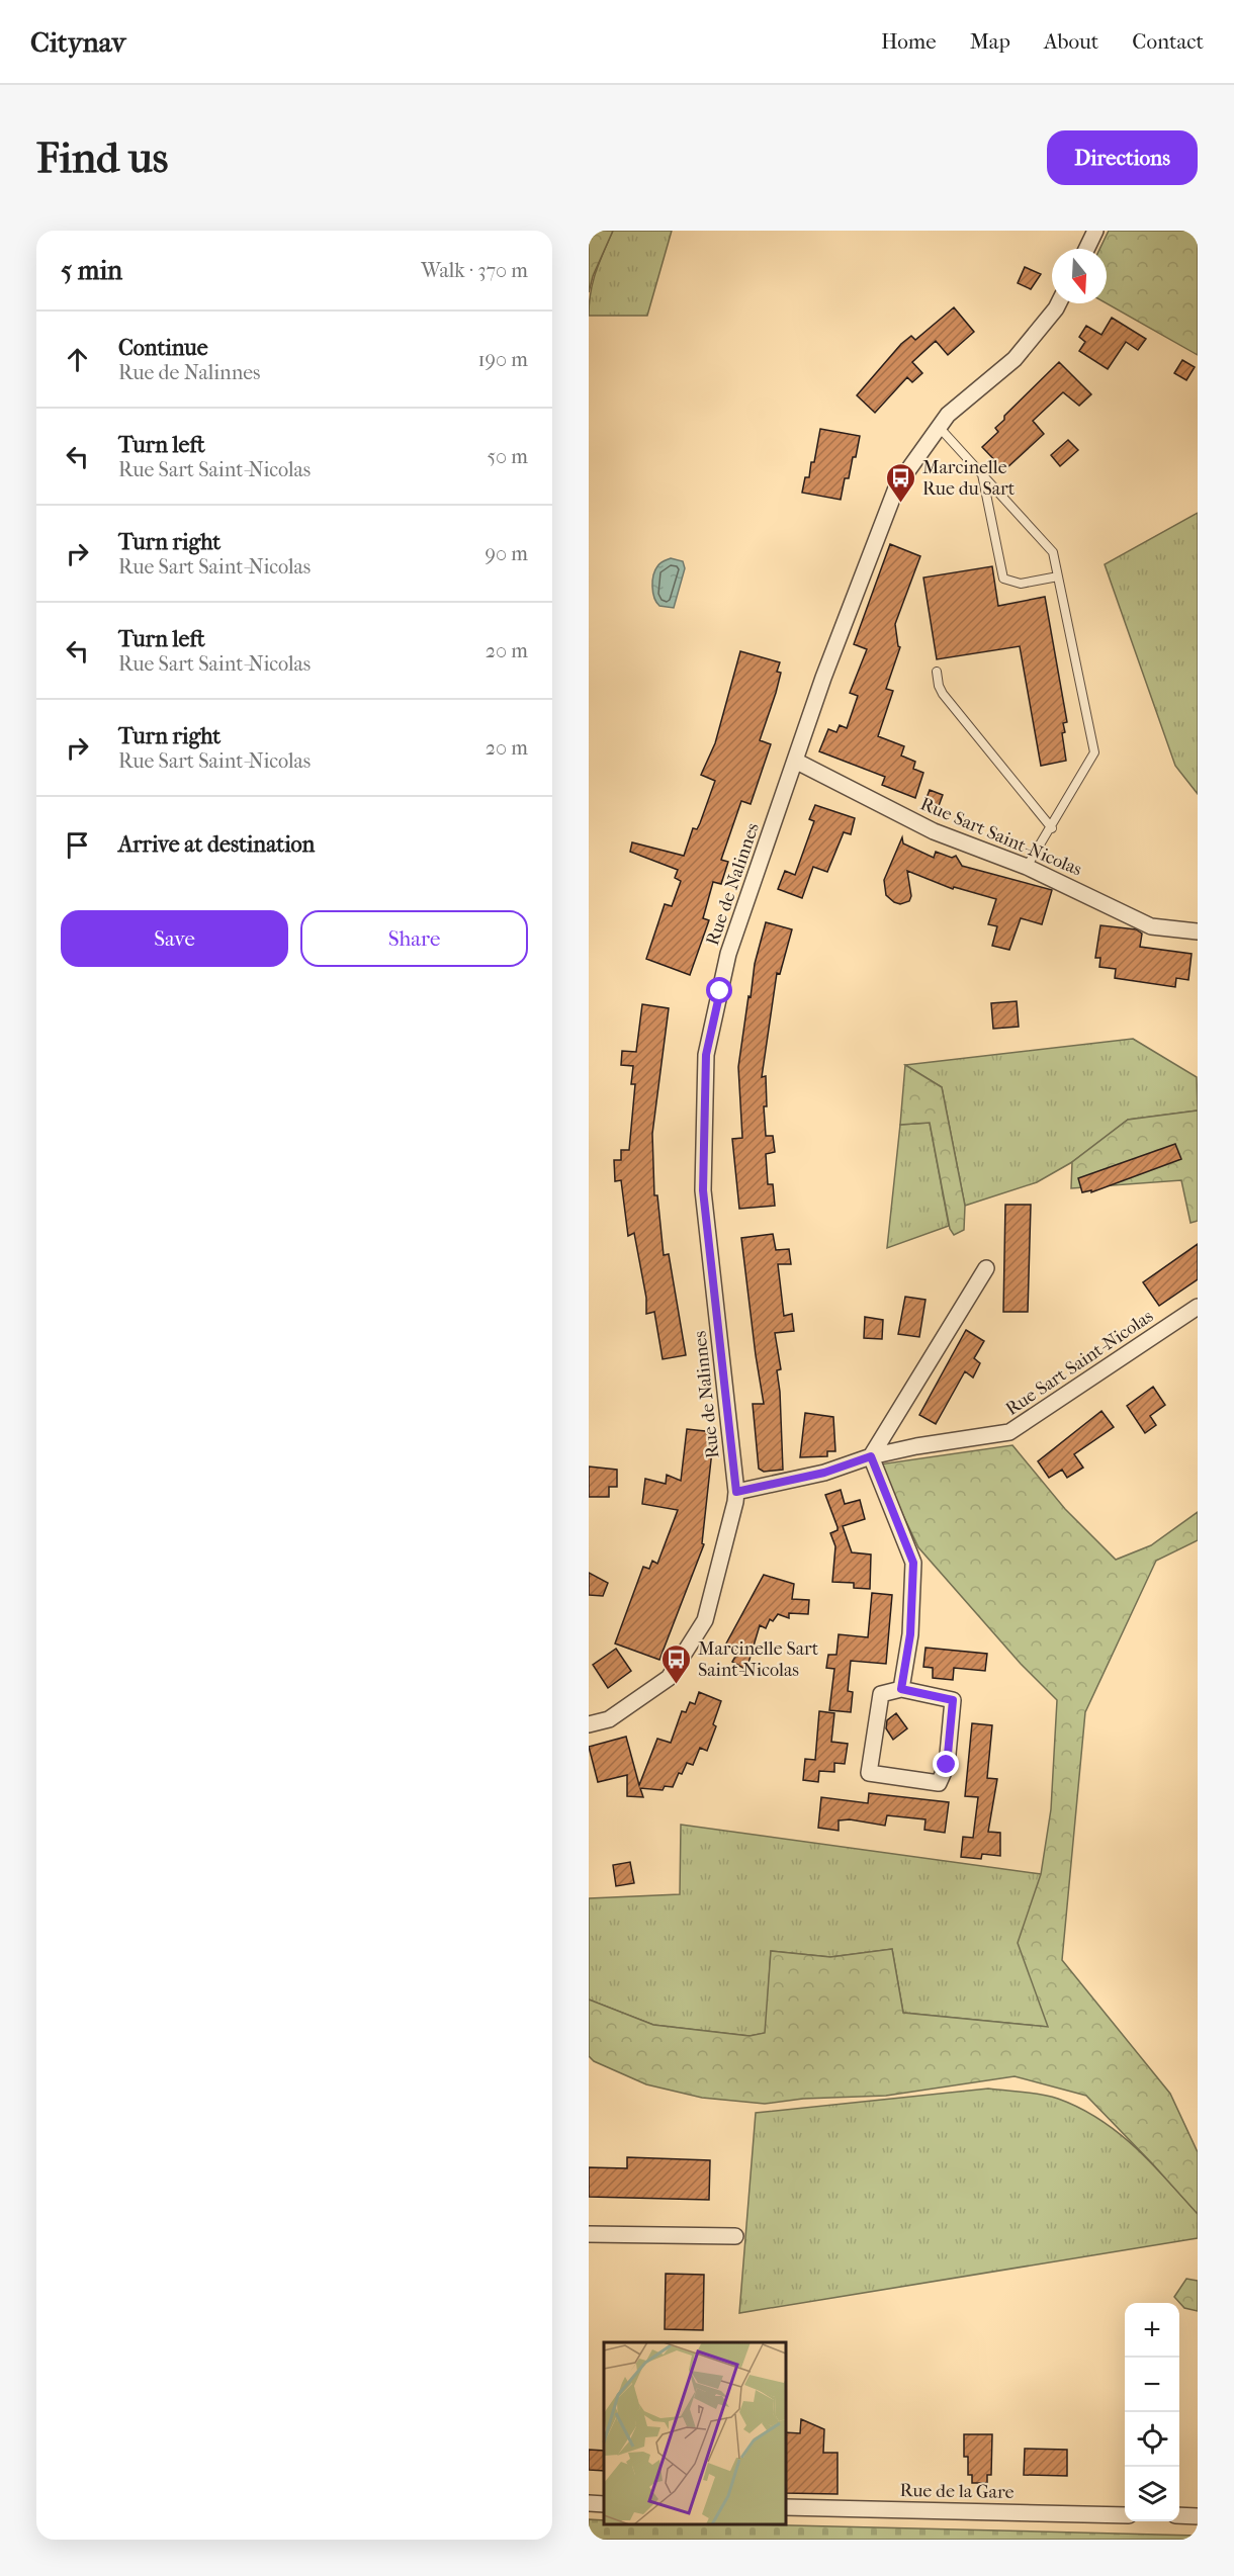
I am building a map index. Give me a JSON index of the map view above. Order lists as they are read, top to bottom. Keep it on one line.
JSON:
{"streets":{"street":["Rue Sart Saint-Nicolas","Rue de Nalinnes","Rue de la Gare"]},"crossings":[["Rue Sart Saint-Nicolas","Rue de Nalinnes"]],"places":{"bus stop":["Marcinelle Rue du Sart","Marcinelle Sart Saint-Nicolas"]},"north":"bottom","page":{"header":"Citynav","nav":["Home","Map","About","Contact"],"buttons":["Directions",["Save","Share"]],"title":"Find us","heading":["5 min","Walk · 370 m"],"list":[["Continue","Rue de Nalinnes","190 m"],["Turn left","Rue Sart Saint-Nicolas","50 m"],["Turn right","Rue Sart Saint-Nicolas","90 m"],["Turn left","Rue Sart Saint-Nicolas","20 m"],["Turn right","Rue Sart Saint-Nicolas","20 m"],"Arrive at destination"],"map_buttons":["+","−"]}}
